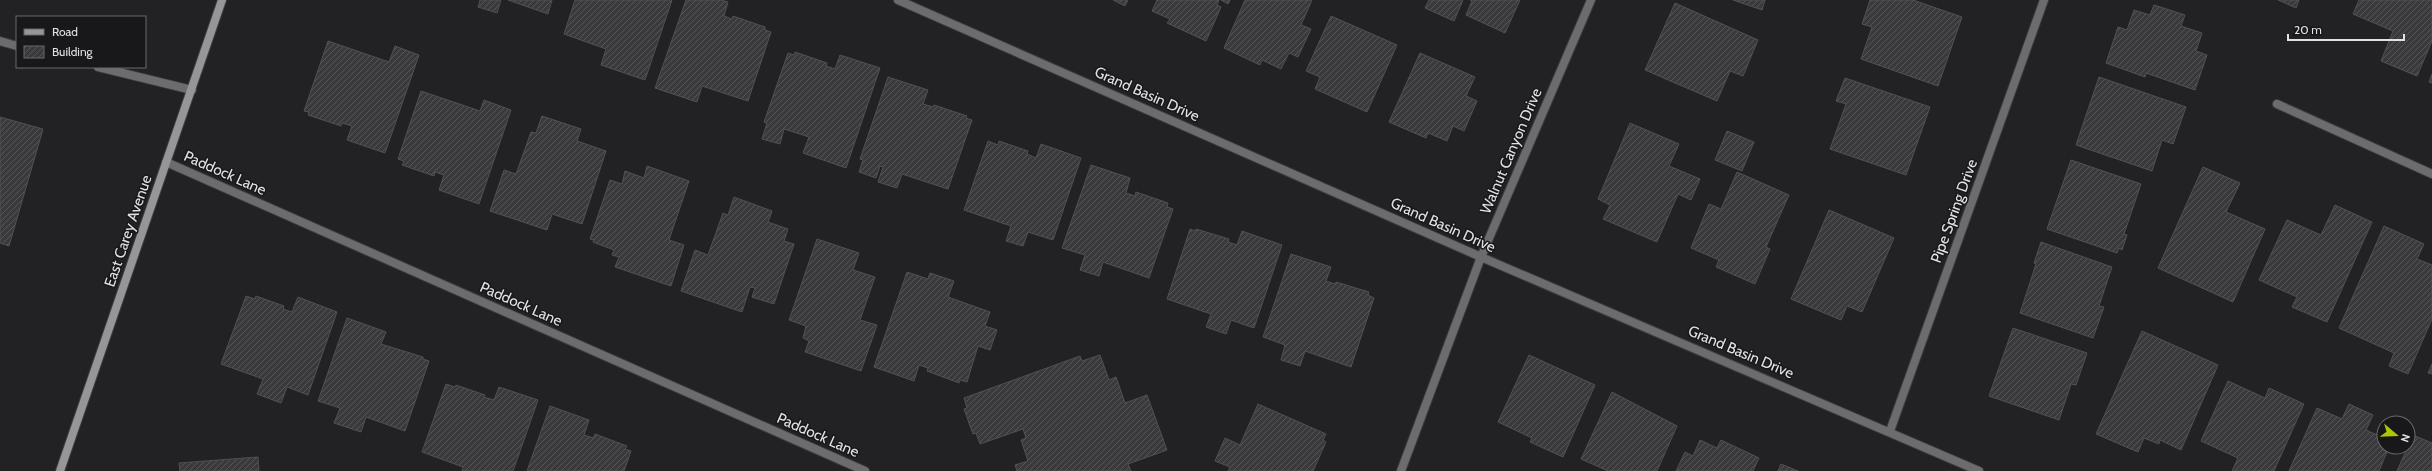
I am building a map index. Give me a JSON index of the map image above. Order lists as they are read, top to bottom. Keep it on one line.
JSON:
{"streets":{"main road":["East Carey Avenue"],"street":["Grand Basin Drive","Walnut Canyon Drive","Paddock Lane","Pipe Spring Drive"]},"crossings":[["Grand Basin Drive","Walnut Canyon Drive"],["Grand Basin Drive","Pipe Spring Drive"],["Paddock Lane","East Carey Avenue"]],"legend":["Road","Building"],"scale_bar":"20 m","north":"right"}
